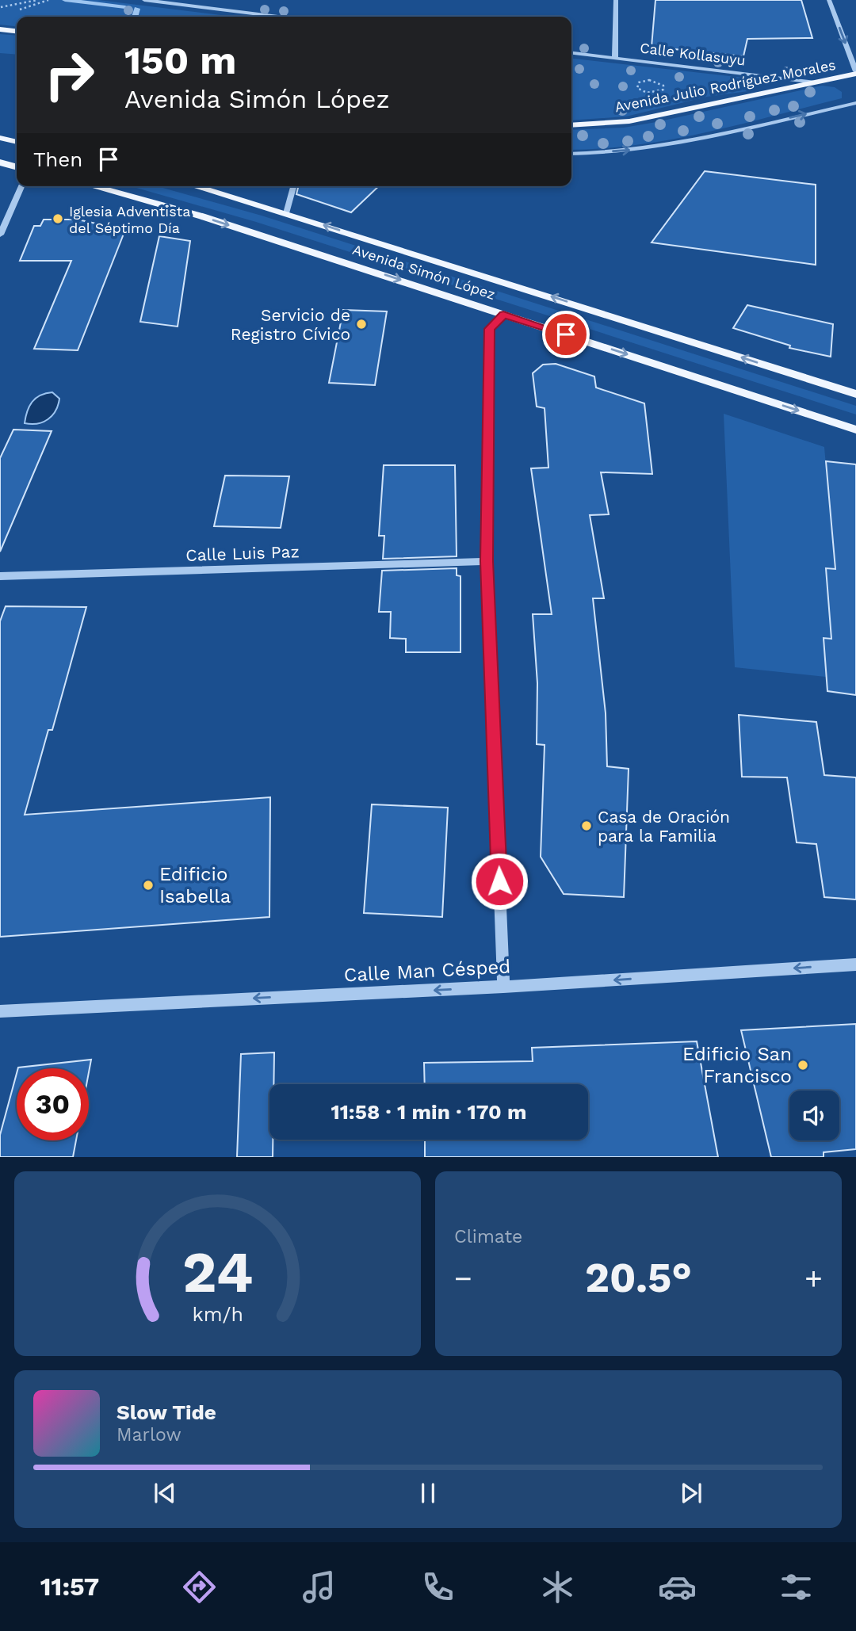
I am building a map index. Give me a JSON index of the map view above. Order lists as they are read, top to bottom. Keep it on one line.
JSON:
{"streets":{"main road":["Avenida Julio Rodríguez Morales","Avenida Simón López"],"street":["Calle Kollasuyu","Calle Luis Paz","Calle Man Césped"]},"crossings":[["Calle Kollasuyu","Avenida Julio Rodríguez Morales"]],"one_way":["Calle Man Césped"],"places":["Iglesia Adventista del Séptimo Día","Servicio de Registro Cívico","Casa de Oración para la Familia","Edificio Isabella","Edificio San Francisco"],"page":{"turn":["150 m","Avenida Simón López"],"then":"Then","limit":"30","trip":"11:58 · 1 min · 170 m","tile":"Climate","heat":["−","20.5°","+"],"song":["Slow Tide","Marlow"],"tabs":"11:57","gauge":["24","km/h"]}}
